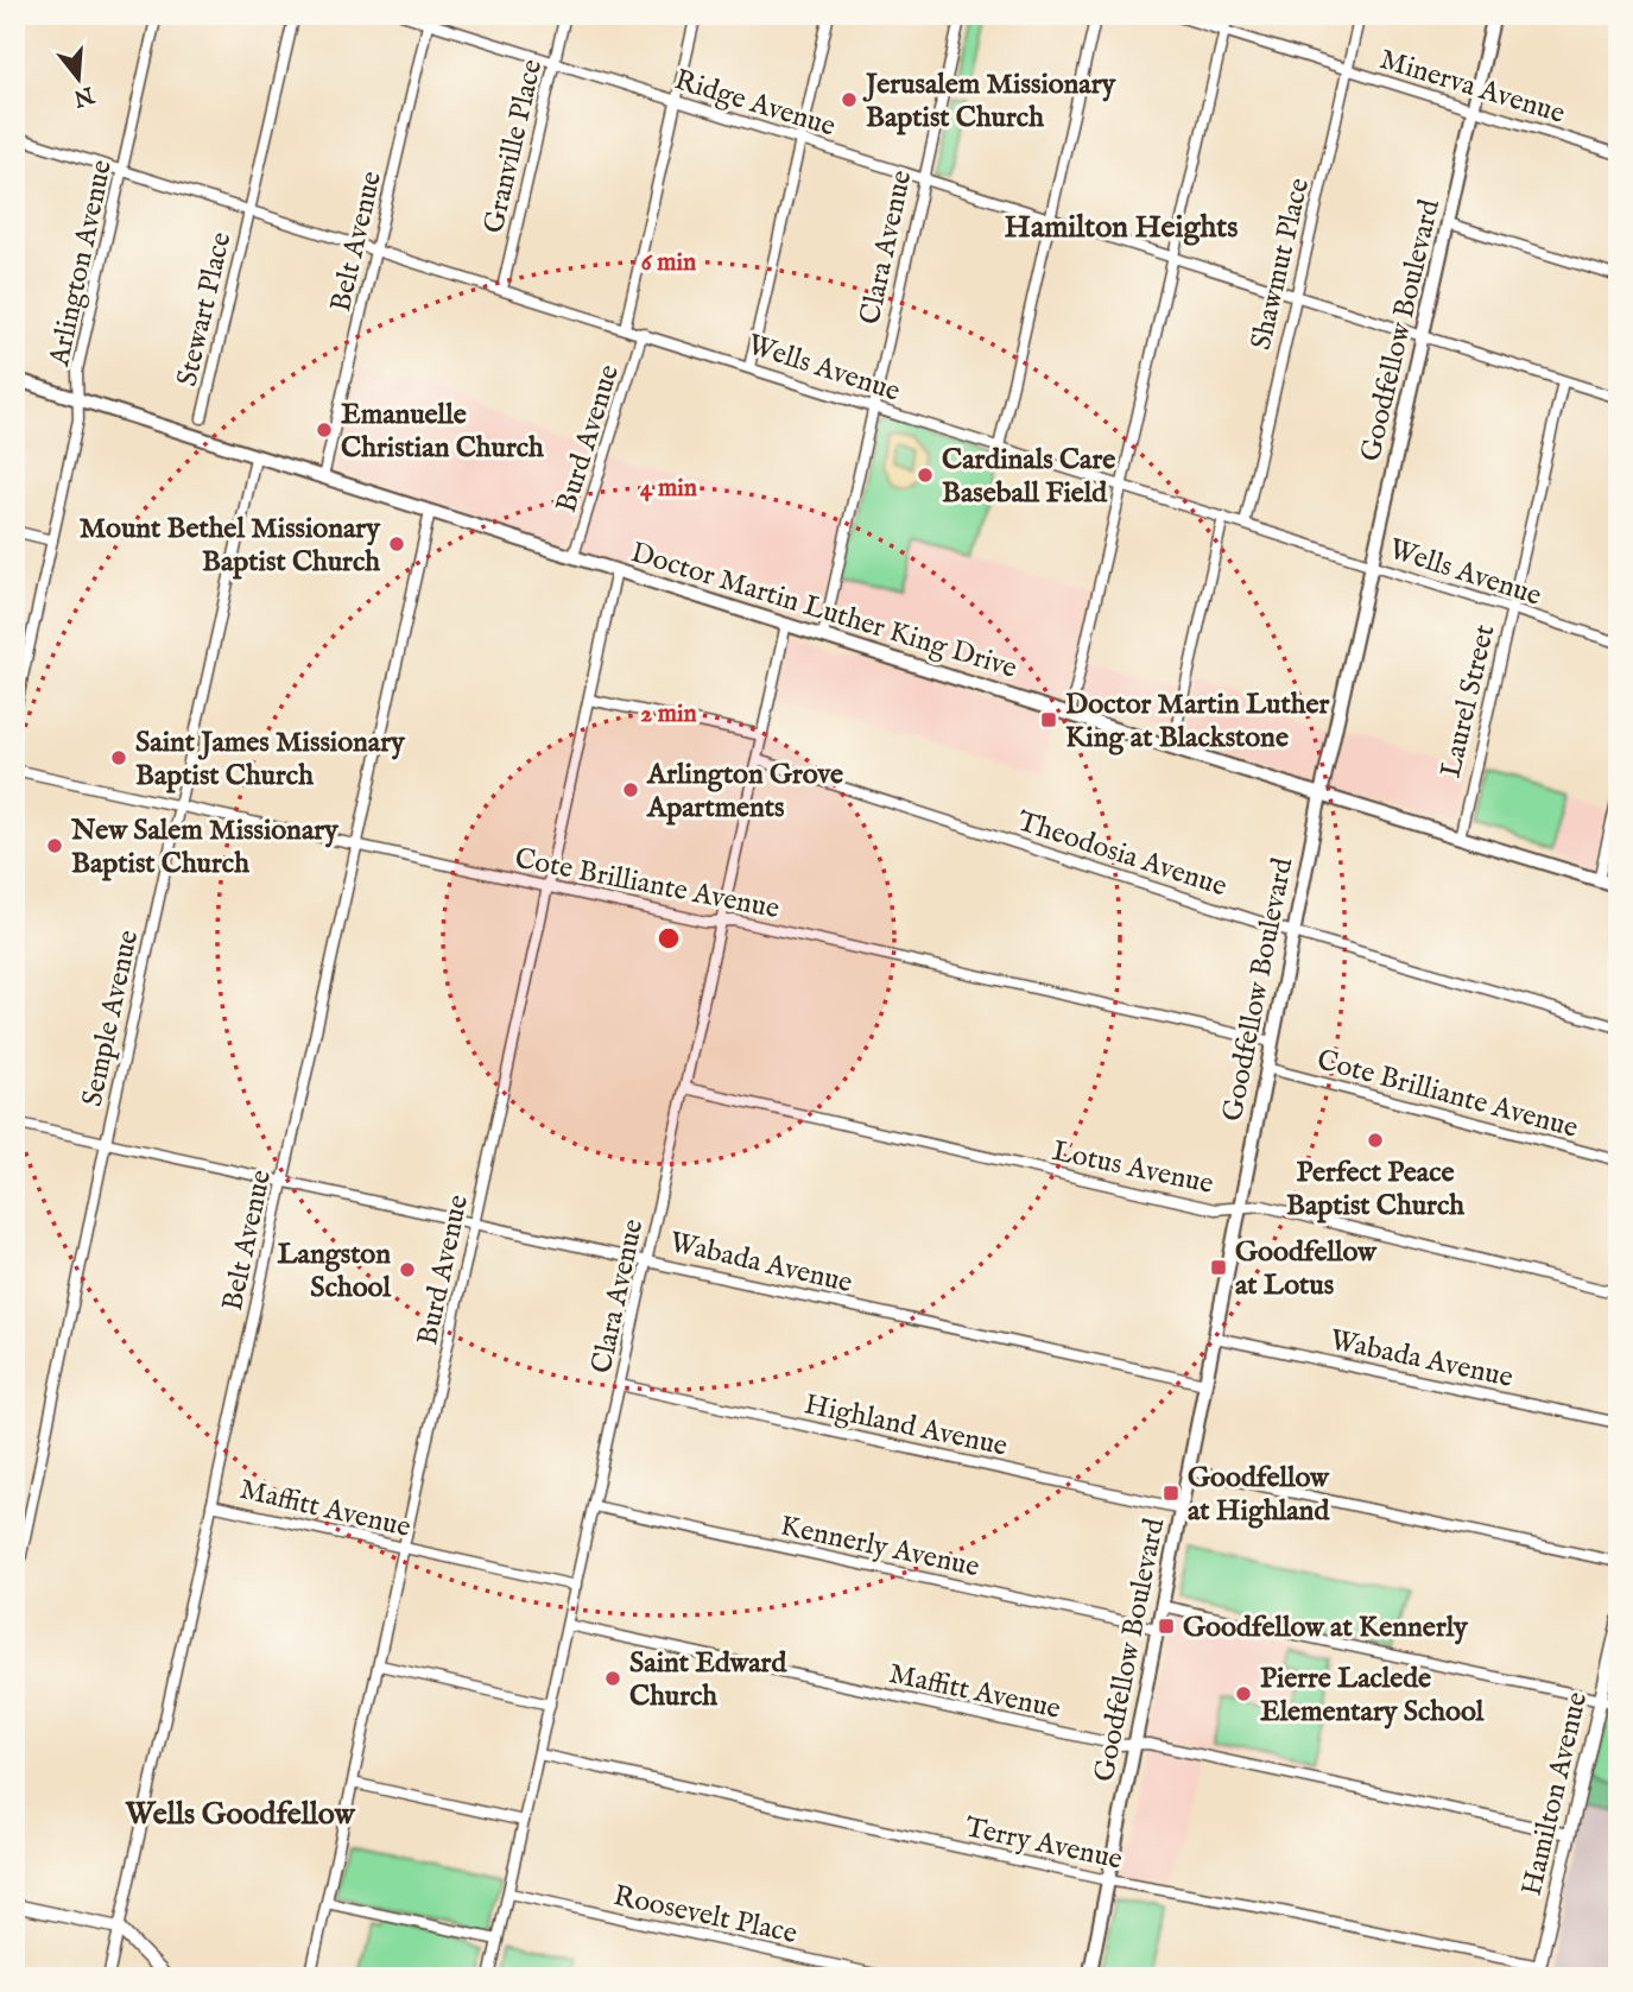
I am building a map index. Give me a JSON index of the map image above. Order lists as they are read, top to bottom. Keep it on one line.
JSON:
{"streets":{"main road":["Goodfellow Boulevard","Doctor Martin Luther King Drive"],"street":["Minerva Avenue","Ridge Avenue","Granville Place","Belt Avenue","Clara Avenue","Arlington Avenue","Shawmut Place","Stewart Place","Wells Avenue","Burd Avenue","Laurel Street","Theodosia Avenue","Cote Brilliante Avenue","Semple Avenue","Lotus Avenue","Wabada Avenue","Highland Avenue","Maffitt Avenue","Kennerly Avenue","Hamilton Avenue","Terry Avenue","Roosevelt Place"]},"crossings":[["Minerva Avenue","Shawmut Place"],["Minerva Avenue","Goodfellow Boulevard"],["Ridge Avenue","Granville Place"],["Ridge Avenue","Belt Avenue"],["Ridge Avenue","Clara Avenue"],["Ridge Avenue","Shawmut Place"],["Ridge Avenue","Goodfellow Boulevard"],["Ridge Avenue","Burd Avenue"],["Ridge Avenue","Laurel Street"],["Granville Place","Wells Avenue"],["Belt Avenue","Wells Avenue"],["Belt Avenue","Doctor Martin Luther King Drive"],["Belt Avenue","Cote Brilliante Avenue"],["Belt Avenue","Wabada Avenue"],["Belt Avenue","Maffitt Avenue"],["Clara Avenue","Wells Avenue"],["Clara Avenue","Doctor Martin Luther King Drive"],["Clara Avenue","Theodosia Avenue"],["Clara Avenue","Cote Brilliante Avenue"],["Clara Avenue","Lotus Avenue"],["Clara Avenue","Wabada Avenue"],["Clara Avenue","Highland Avenue"],["Clara Avenue","Maffitt Avenue"],["Clara Avenue","Kennerly Avenue"],["Clara Avenue","Terry Avenue"],["Clara Avenue","Roosevelt Place"],["Arlington Avenue","Wells Avenue"],["Arlington Avenue","Doctor Martin Luther King Drive"],["Shawmut Place","Wells Avenue"],["Stewart Place","Wells Avenue"],["Goodfellow Boulevard","Wells Avenue"],["Goodfellow Boulevard","Doctor Martin Luther King Drive"],["Goodfellow Boulevard","Theodosia Avenue"],["Goodfellow Boulevard","Cote Brilliante Avenue"],["Goodfellow Boulevard","Lotus Avenue"],["Goodfellow Boulevard","Wabada Avenue"],["Goodfellow Boulevard","Highland Avenue"],["Goodfellow Boulevard","Maffitt Avenue"],["Goodfellow Boulevard","Kennerly Avenue"],["Goodfellow Boulevard","Terry Avenue"],["Wells Avenue","Burd Avenue"],["Wells Avenue","Laurel Street"],["Burd Avenue","Doctor Martin Luther King Drive"],["Burd Avenue","Cote Brilliante Avenue"],["Burd Avenue","Wabada Avenue"],["Burd Avenue","Maffitt Avenue"],["Doctor Martin Luther King Drive","Laurel Street"],["Doctor Martin Luther King Drive","Semple Avenue"],["Cote Brilliante Avenue","Semple Avenue"],["Semple Avenue","Wabada Avenue"],["Maffitt Avenue","Hamilton Avenue"],["Hamilton Avenue","Terry Avenue"]],"districts":["Hamilton Heights","Wells Goodfellow"],"places":{"other":["Jerusalem Missionary Baptist Church","Emanuelle Christian Church","Cardinals Care Baseball Field","Mount Bethel Missionary Baptist Church","Saint James Missionary Baptist Church","Arlington Grove Apartments","New Salem Missionary Baptist Church","Perfect Peace Baptist Church","Langston School","Saint Edward Church","Pierre Laclede Elementary School"],"transit":["Doctor Martin Luther King at Blackstone","Goodfellow at Lotus","Goodfellow at Highland","Goodfellow at Kennerly"]},"north":"bottom","rings":["6 min","4 min","2 min"]}
